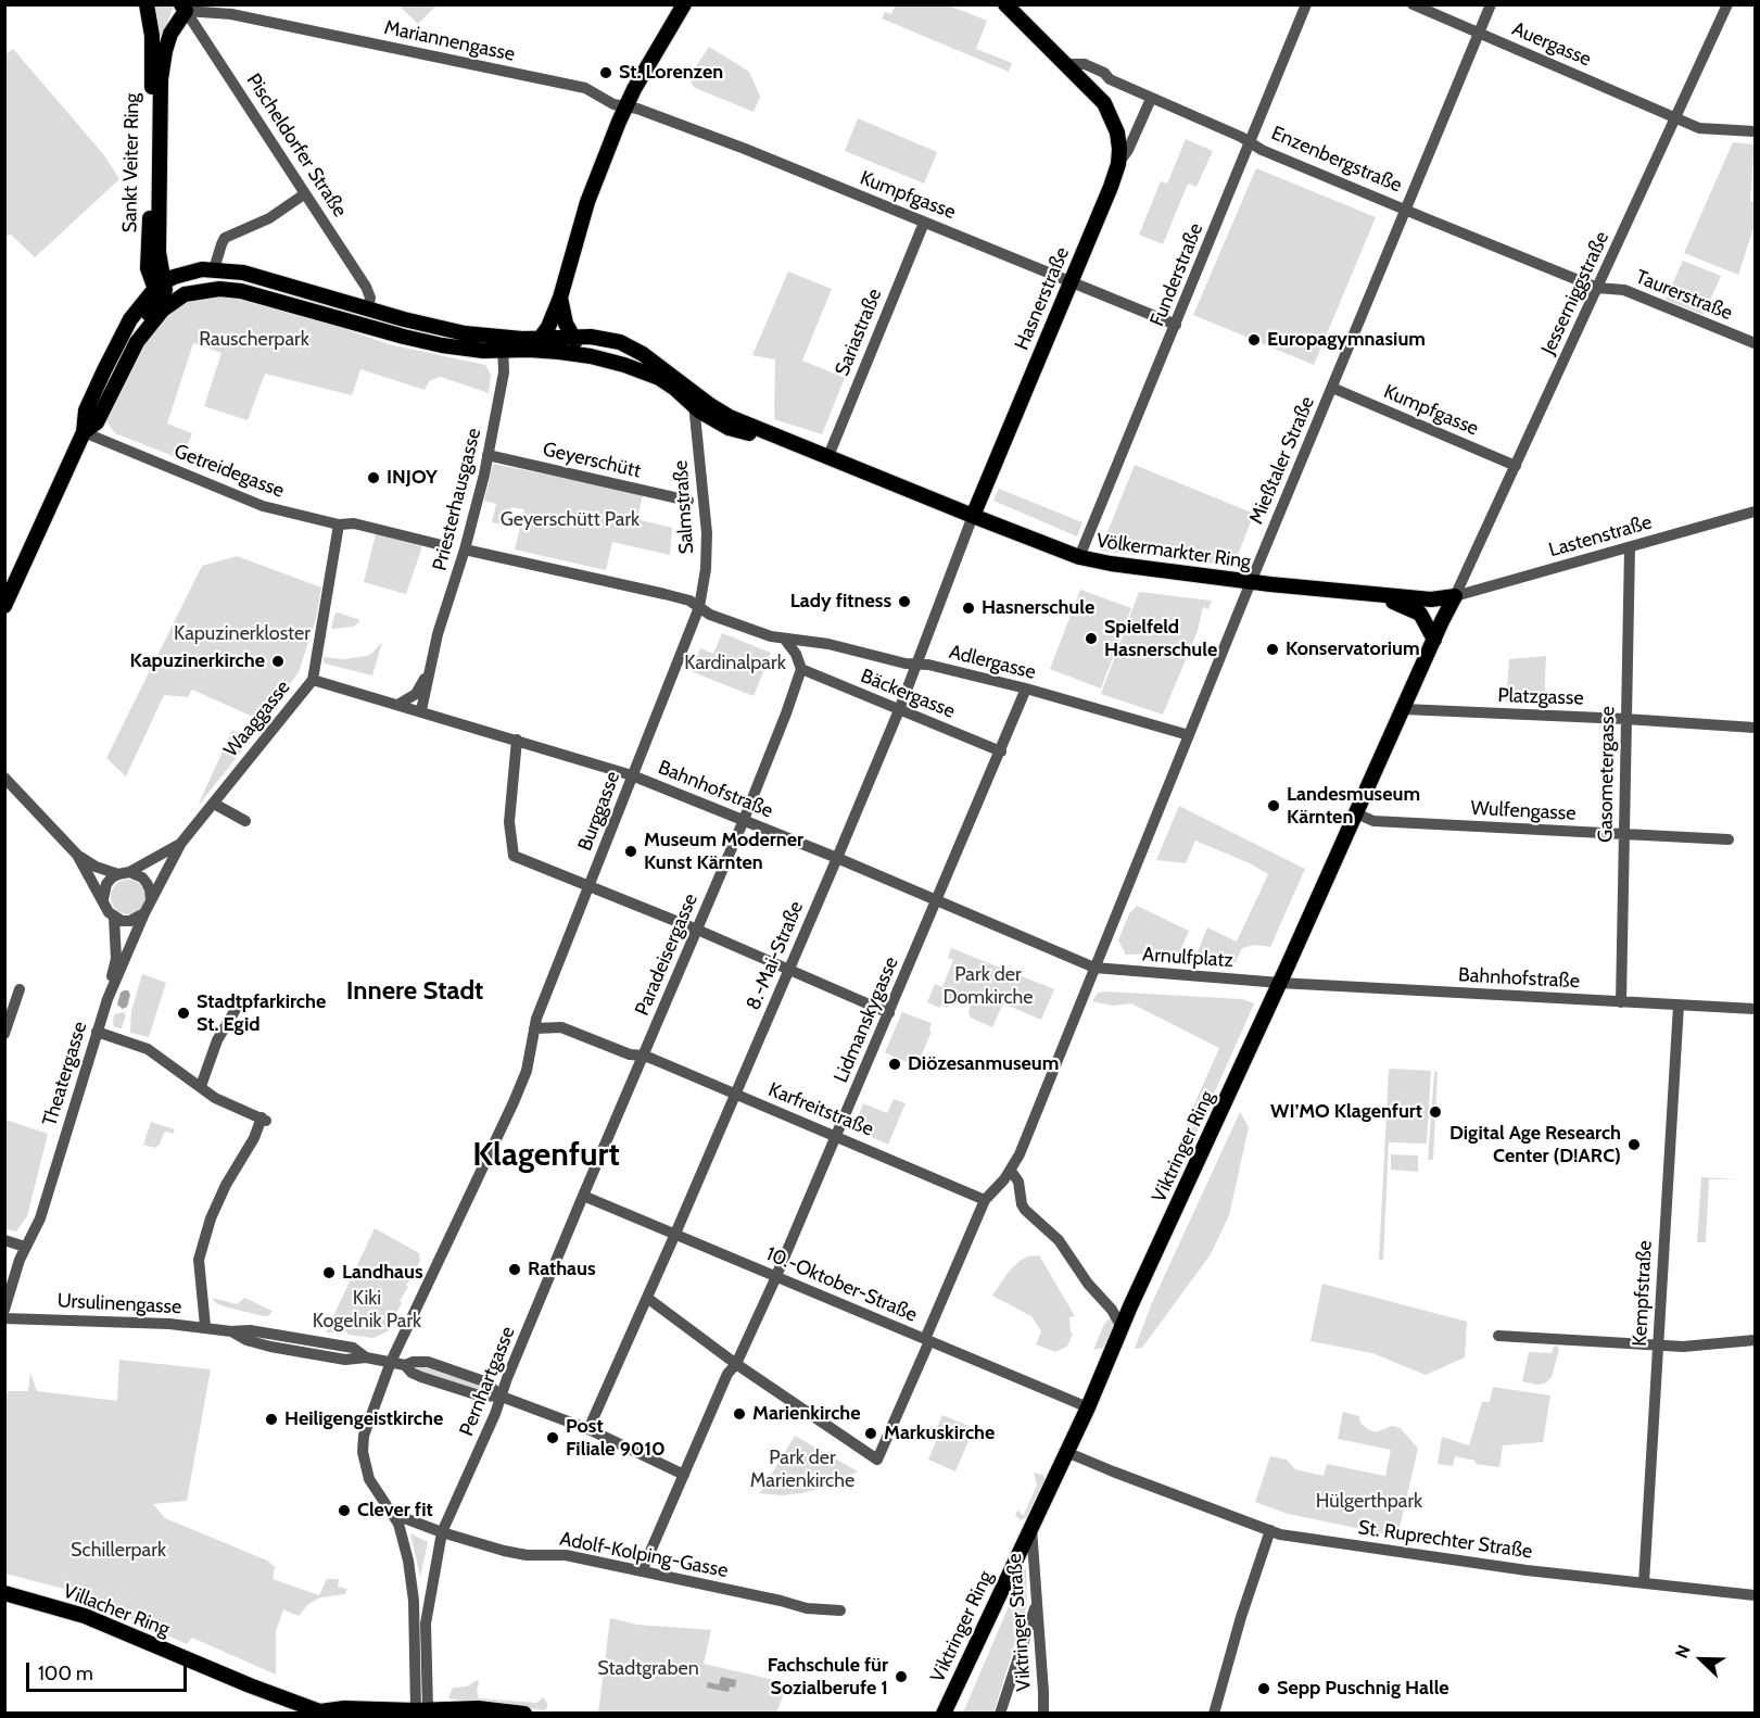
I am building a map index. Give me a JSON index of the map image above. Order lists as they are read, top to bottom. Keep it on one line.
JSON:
{"streets":{"main road":["Sankt Veiter Ring","Hasnerstraße","Völkermarkter Ring","Viktringer Ring","Villacher Ring"],"street":["Mariannengasse","Auergasse","Pischeldorfer Straße","Enzenbergstraße","Kumpfgasse","Funderstraße","Jesserniggstraße","Taurerstraße","Sariastraße","Geyerschütt","Mießtaler Straße","Getreidegasse","Priesterhausgasse","Salmstraße","Lastenstraße","Adlergasse","Bäckergasse","Platzgasse","Waaggasse","Gasometergasse","Bahnhofstraße","Burggasse","Wulfengasse","Paradeisergasse","8.-Mai-Straße","Arnulfplatz","Lidmanskygasse","Theatergasse","Karfreitstraße","10.-Oktober-Straße","Kempfstraße","Ursulinengasse","Pernhartgasse","St. Ruprechter Straße","Adolf-Kolping-Gasse","Viktringer Straße"]},"crossings":[["Mariannengasse","Pischeldorfer Straße"],["Mariannengasse","Sankt Veiter Ring"],["Mariannengasse","Kumpfgasse"],["Auergasse","Jesserniggstraße"],["Auergasse","Mießtaler Straße"],["Pischeldorfer Straße","Sankt Veiter Ring"],["Enzenbergstraße","Funderstraße"],["Enzenbergstraße","Jesserniggstraße"],["Enzenbergstraße","Taurerstraße"],["Enzenbergstraße","Hasnerstraße"],["Enzenbergstraße","Mießtaler Straße"],["Kumpfgasse","Funderstraße"],["Kumpfgasse","Jesserniggstraße"],["Kumpfgasse","Hasnerstraße"],["Kumpfgasse","Sariastraße"],["Kumpfgasse","Mießtaler Straße"],["Funderstraße","Völkermarkter Ring"],["Jesserniggstraße","Taurerstraße"],["Jesserniggstraße","Lastenstraße"],["Jesserniggstraße","Völkermarkter Ring"],["Jesserniggstraße","Viktringer Ring"],["Hasnerstraße","Völkermarkter Ring"],["Hasnerstraße","8.-Mai-Straße"],["Sariastraße","Völkermarkter Ring"],["Geyerschütt","Priesterhausgasse"],["Mießtaler Straße","Völkermarkter Ring"],["Mießtaler Straße","Adlergasse"],["Mießtaler Straße","Bahnhofstraße"],["Mießtaler Straße","Arnulfplatz"],["Mießtaler Straße","Lidmanskygasse"],["Mießtaler Straße","Karfreitstraße"],["Mießtaler Straße","10.-Oktober-Straße"],["Getreidegasse","Waaggasse"],["Priesterhausgasse","Bahnhofstraße"],["Salmstraße","Völkermarkter Ring"],["Salmstraße","Adlergasse"],["Salmstraße","Burggasse"],["Lastenstraße","Völkermarkter Ring"],["Lastenstraße","Gasometergasse"],["Lastenstraße","Viktringer Ring"],["Völkermarkter Ring","8.-Mai-Straße"],["Völkermarkter Ring","Viktringer Ring"],["Adlergasse","Burggasse"],["Adlergasse","8.-Mai-Straße"],["Adlergasse","Lidmanskygasse"],["Bäckergasse","Paradeisergasse"],["Bäckergasse","8.-Mai-Straße"],["Bäckergasse","Lidmanskygasse"],["Platzgasse","Gasometergasse"],["Platzgasse","Viktringer Ring"],["Waaggasse","Bahnhofstraße"],["Waaggasse","Theatergasse"],["Gasometergasse","Bahnhofstraße"],["Gasometergasse","Wulfengasse"],["Bahnhofstraße","Burggasse"],["Bahnhofstraße","Paradeisergasse"],["Bahnhofstraße","8.-Mai-Straße"],["Bahnhofstraße","Arnulfplatz"],["Bahnhofstraße","Lidmanskygasse"],["Bahnhofstraße","Viktringer Ring"],["Bahnhofstraße","Kempfstraße"],["Burggasse","Karfreitstraße"],["Burggasse","Ursulinengasse"],["Burggasse","Pernhartgasse"],["Burggasse","Adolf-Kolping-Gasse"],["Burggasse","Villacher Ring"],["Wulfengasse","Viktringer Ring"],["Paradeisergasse","Karfreitstraße"],["Paradeisergasse","10.-Oktober-Straße"],["Paradeisergasse","Pernhartgasse"],["8.-Mai-Straße","Karfreitstraße"],["8.-Mai-Straße","10.-Oktober-Straße"],["8.-Mai-Straße","Ursulinengasse"],["Arnulfplatz","Viktringer Ring"],["Lidmanskygasse","Karfreitstraße"],["Lidmanskygasse","10.-Oktober-Straße"],["Lidmanskygasse","Ursulinengasse"],["Lidmanskygasse","Adolf-Kolping-Gasse"],["Viktringer Ring","10.-Oktober-Straße"],["Viktringer Ring","St. Ruprechter Straße"],["Viktringer Ring","Viktringer Straße"],["10.-Oktober-Straße","Pernhartgasse"],["Kempfstraße","St. Ruprechter Straße"],["Ursulinengasse","Pernhartgasse"],["Pernhartgasse","Adolf-Kolping-Gasse"],["Pernhartgasse","Villacher Ring"]],"districts":["Innere Stadt","Klagenfurt"],"parks":["Rauscherpark","Geyerschütt Park","Kapuzinerkloster","Kardinalpark","Park der Domkirche","Kiki Kogelnik Park","Park der Marienkirche","Hülgerthpark","Schillerpark","Stadtgraben"],"places":["St. Lorenzen","Europagymnasium","INJOY","Lady fitness","Hasnerschule","Spielfeld Hasnerschule","Konservatorium","Kapuzinerkirche","Landesmuseum Kärnten","Museum Moderner Kunst Kärnten","Stadtpfarkirche St. Egid","Diözesanmuseum","WI’MO Klagenfurt","Digital Age Research Center (D!ARC)","Rathaus","Landhaus","Marienkirche","Heiligengeistkirche","Markuskirche","Post Filiale 9010","Clever fit","Fachschule für Sozialberufe 1","Sepp Puschnig Halle"],"scale_bar":"100 m","north":"top left"}
